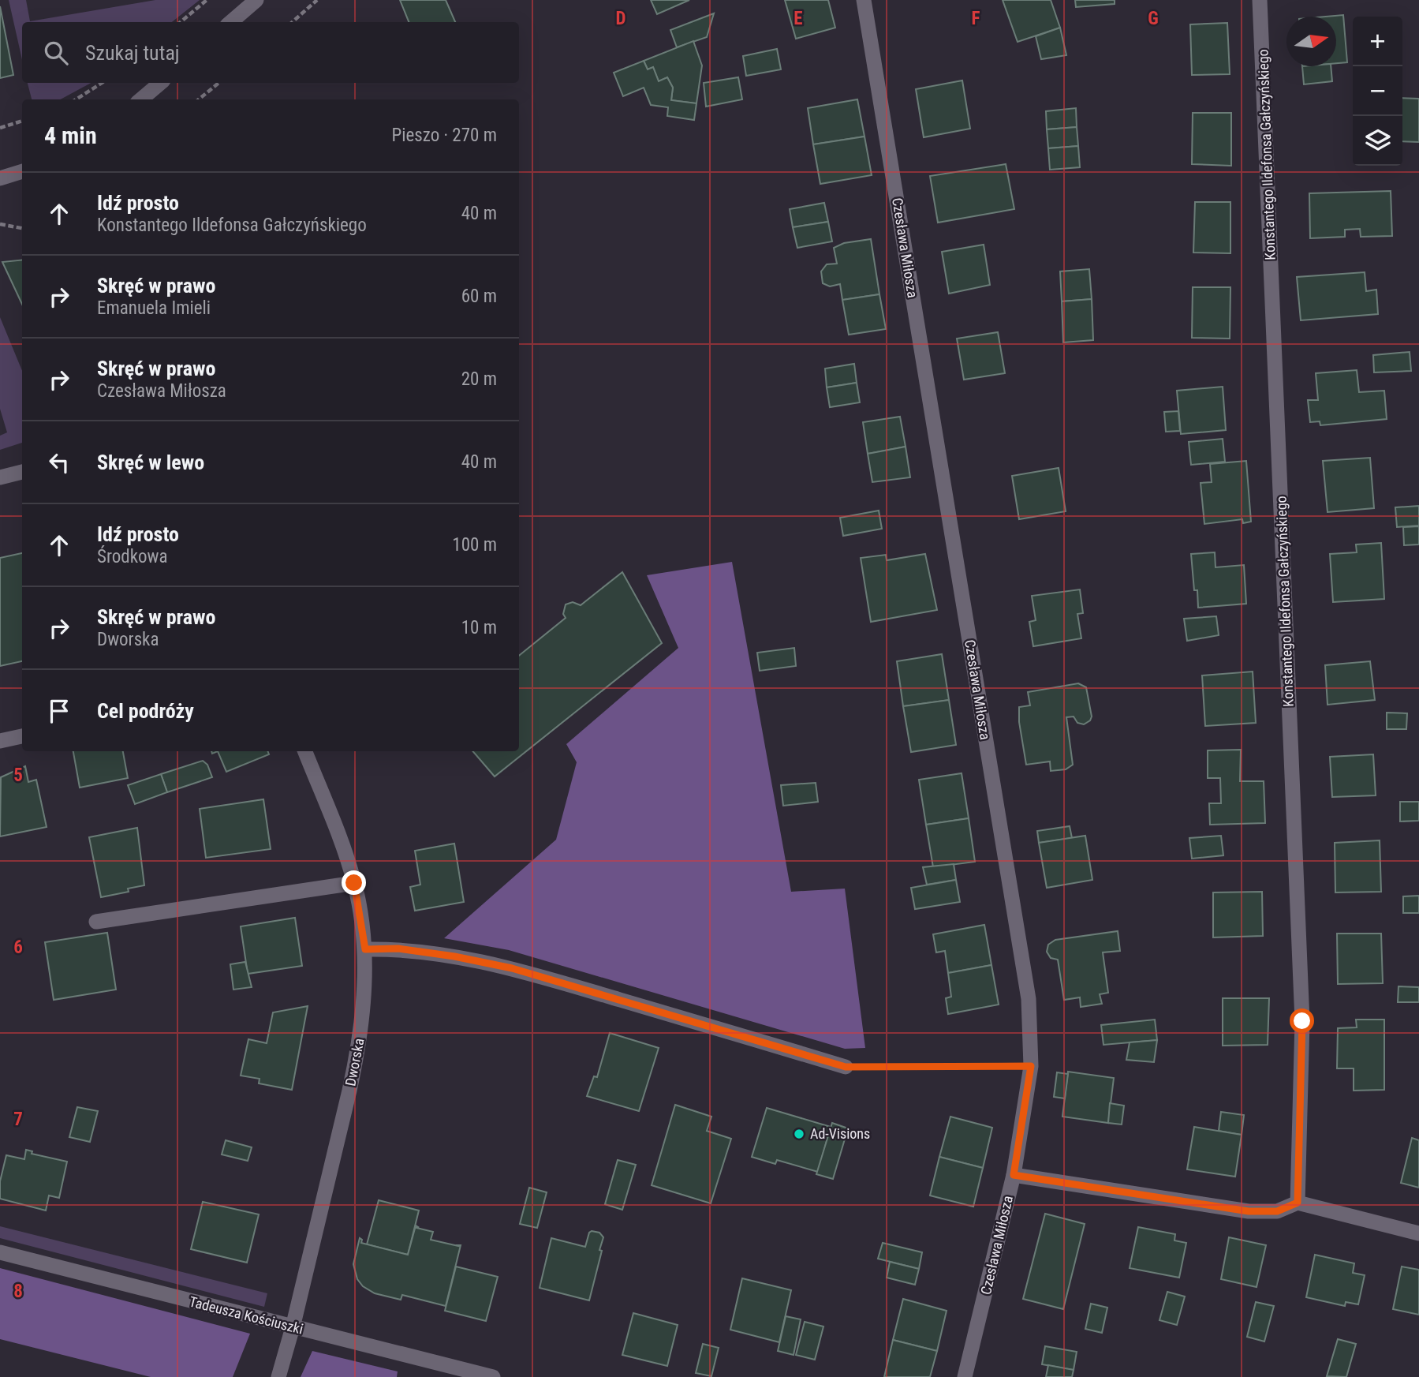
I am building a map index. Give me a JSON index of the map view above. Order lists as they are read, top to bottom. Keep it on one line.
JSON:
{"streets":{"street":["Konstantego Ildefonsa Gałczyńskiego","Czesława Miłosza","Dworska","Tadeusza Kościuszki"]},"crossings":[["Dworska","Tadeusza Kościuszki"]],"places":["Ad-Visions"],"north":"right","page":{"map_buttons":["+","−"],"search":"Szukaj tutaj","heading":["4 min","Pieszo · 270 m"],"list":[["Idź prosto","Konstantego Ildefonsa Gałczyńskiego","40 m"],["Skręć w prawo","Emanuela Imieli","60 m"],["Skręć w prawo","Czesława Miłosza","20 m"],["Skręć w lewo","40 m"],["Idź prosto","Środkowa","100 m"],["Skręć w prawo","Dworska","10 m"],"Cel podróży"]},"grid":{"columns":["D","E","F","G"],"rows":["5","6","7","8"]}}
